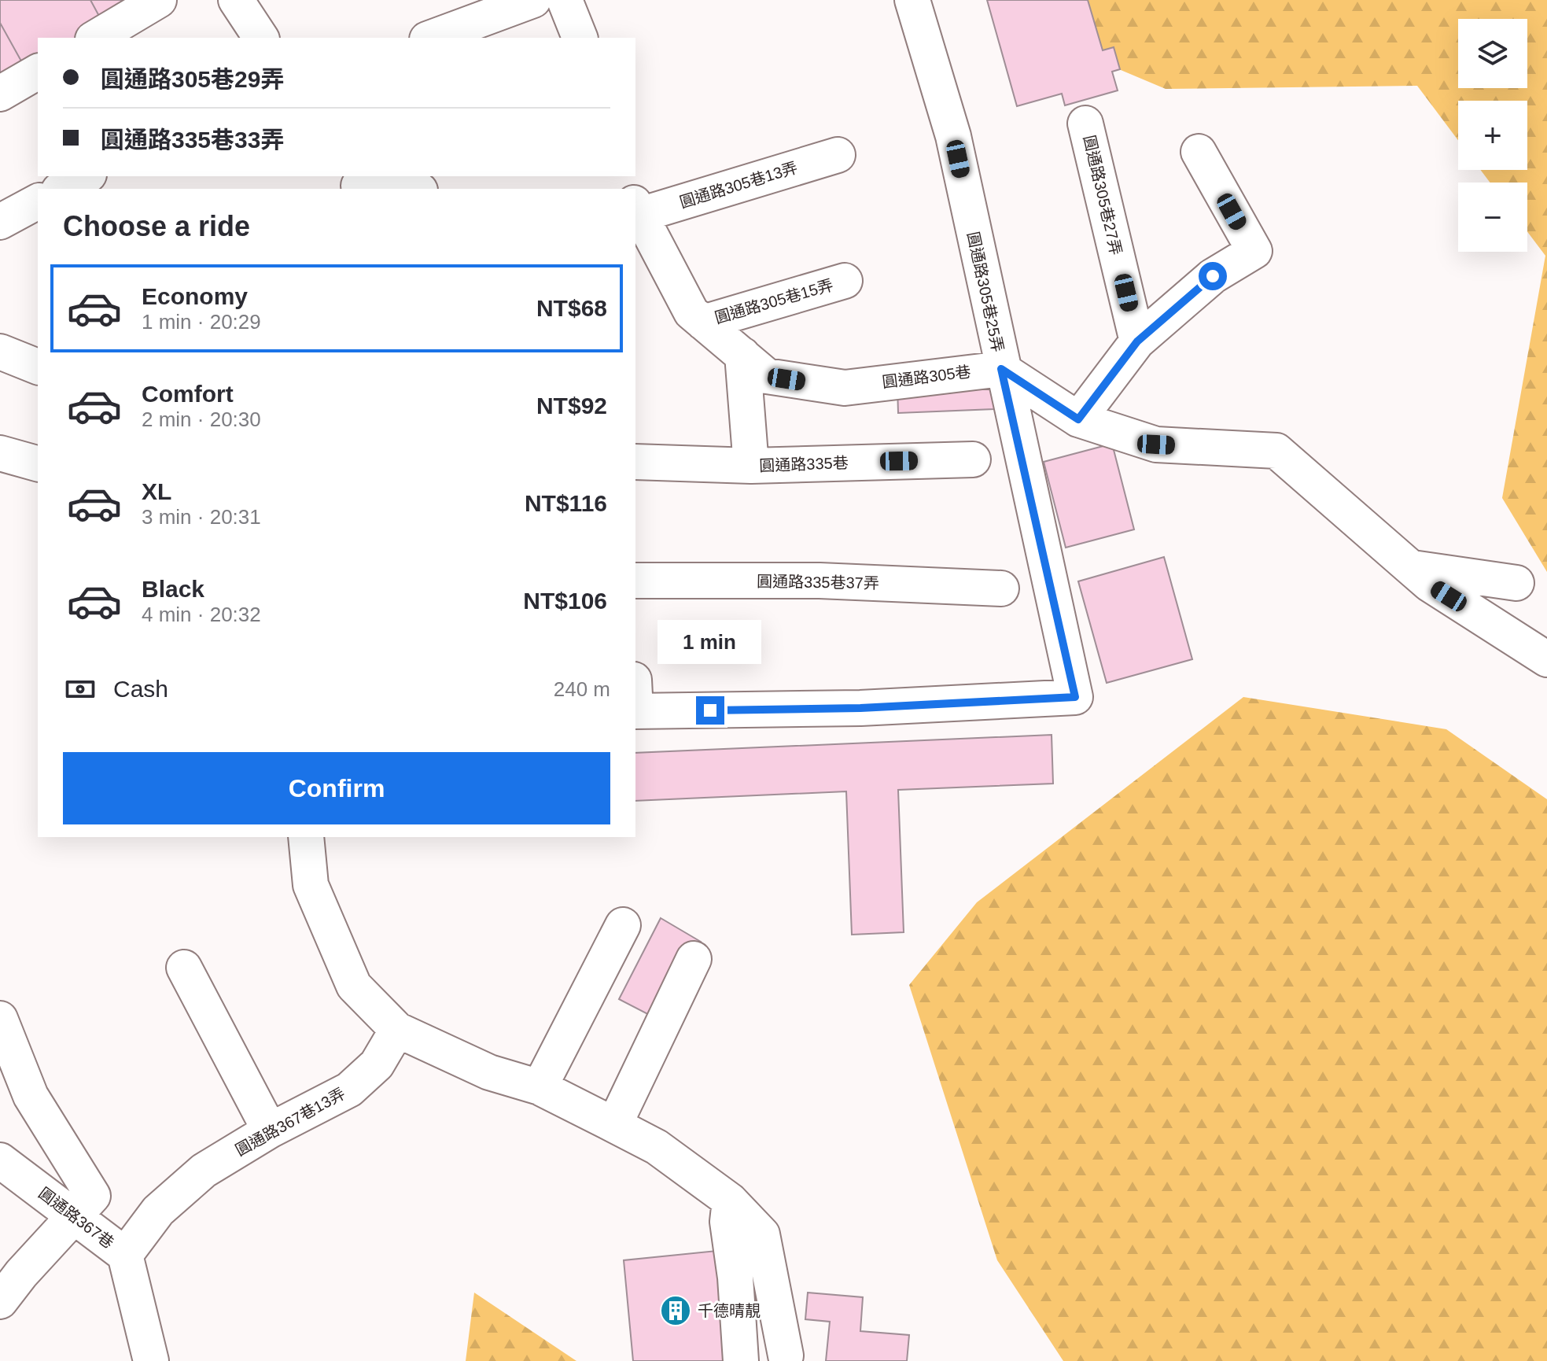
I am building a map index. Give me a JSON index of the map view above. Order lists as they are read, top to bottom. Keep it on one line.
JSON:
{"streets":{"street":["圓通路305巷13弄","圓通路305巷27弄","圓通路305巷25弄","圓通路305巷15弄","圓通路305巷","圓通路335巷","圓通路335巷37弄","圓通路367巷13弄","圓通路367巷"]},"crossings":[["圓通路305巷25弄","圓通路305巷"],["圓通路305巷15弄","圓通路305巷"],["圓通路367巷13弄","圓通路367巷"]],"places":{"building":["千德晴靚"]},"page":{"map_buttons":["+","−"],"banner":["圓通路305巷29弄","圓通路335巷33弄"],"heading":"Choose a ride","list":[{"name":"Economy","note":"1 min · 20:29","value":"NT$68"},{"name":"Comfort","note":"2 min · 20:30","value":"NT$92"},{"name":"XL","note":"3 min · 20:31","value":"NT$116"},{"name":"Black","note":"4 min · 20:32","value":"NT$106"}],"bubble":"1 min","pay":["Cash","240 m"],"buttons":"Confirm"}}
